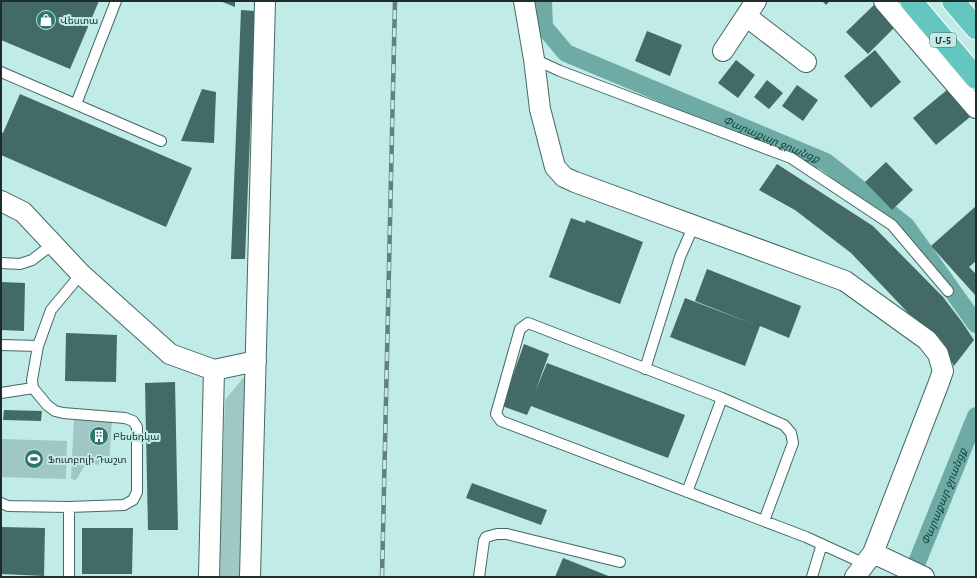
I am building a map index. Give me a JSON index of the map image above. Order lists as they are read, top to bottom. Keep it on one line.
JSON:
{"streets":{"highway":["Մ-5"]},"water":["Փարաքար ջրանցք"],"places":{"shop":["Վեստա"],"building":["Բեսեդկա"],"sports":["Ֆուտբոլի Դաշտ"]}}
